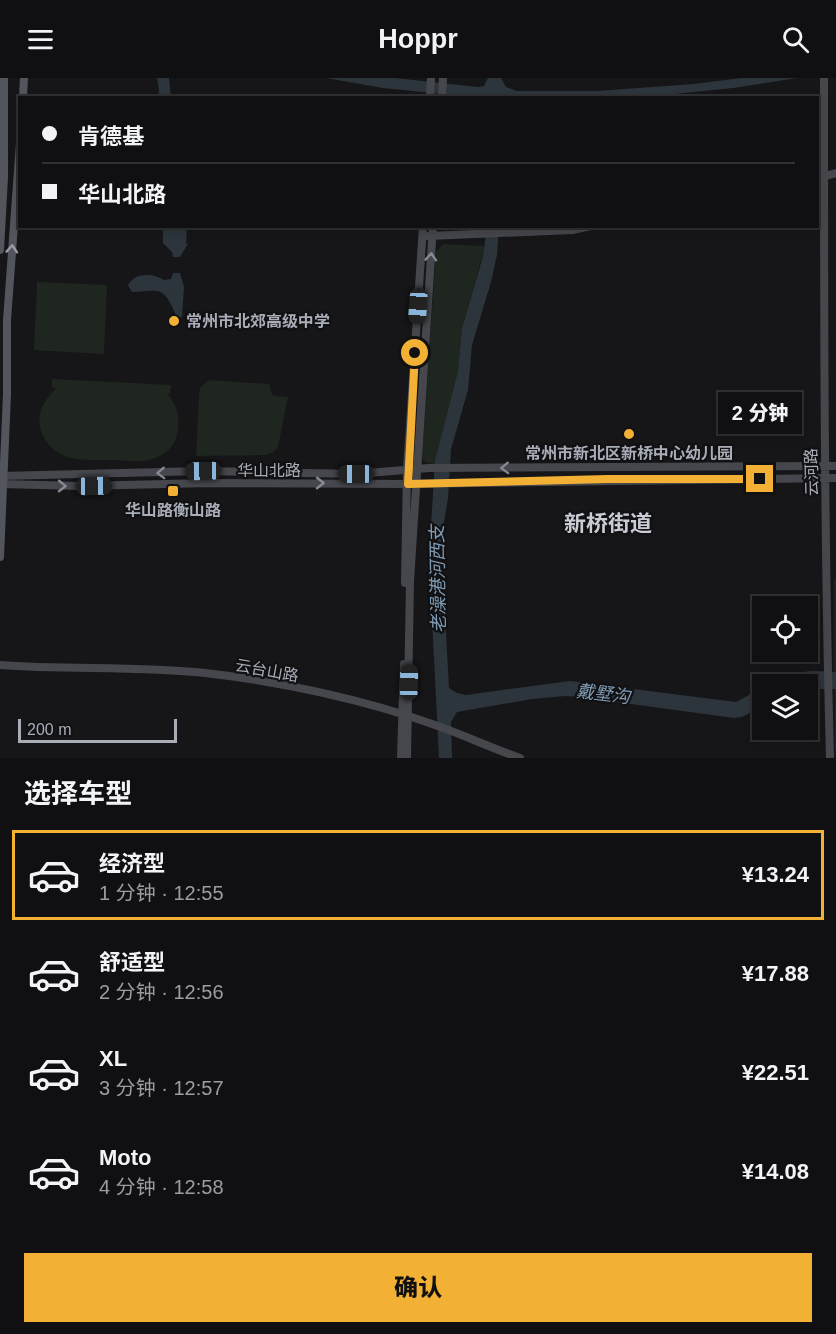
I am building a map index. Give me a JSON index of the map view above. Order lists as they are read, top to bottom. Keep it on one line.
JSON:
{"streets":{"street":["华山北路","云河路","云台山路"]},"crossings":[["华山北路","云河路"]],"districts":["新桥街道"],"water":["老澡港河西支","戴墅沟"],"places":{"other":["常州市北郊高级中学","常州市新北区新桥中心幼儿园"],"transit":["华山路衡山路"]},"scale_bar":"200 m","page":{"header":"Hoppr","banner":["肯德基","华山北路"],"bubble":"2 分钟","scale":"200 m","heading":"选择车型","list":[{"name":"经济型","note":"1 分钟 · 12:55","value":"¥13.24"},{"name":"舒适型","note":"2 分钟 · 12:56","value":"¥17.88"},{"name":"XL","note":"3 分钟 · 12:57","value":"¥22.51"},{"name":"Moto","note":"4 分钟 · 12:58","value":"¥14.08"}],"buttons":"确认"}}
